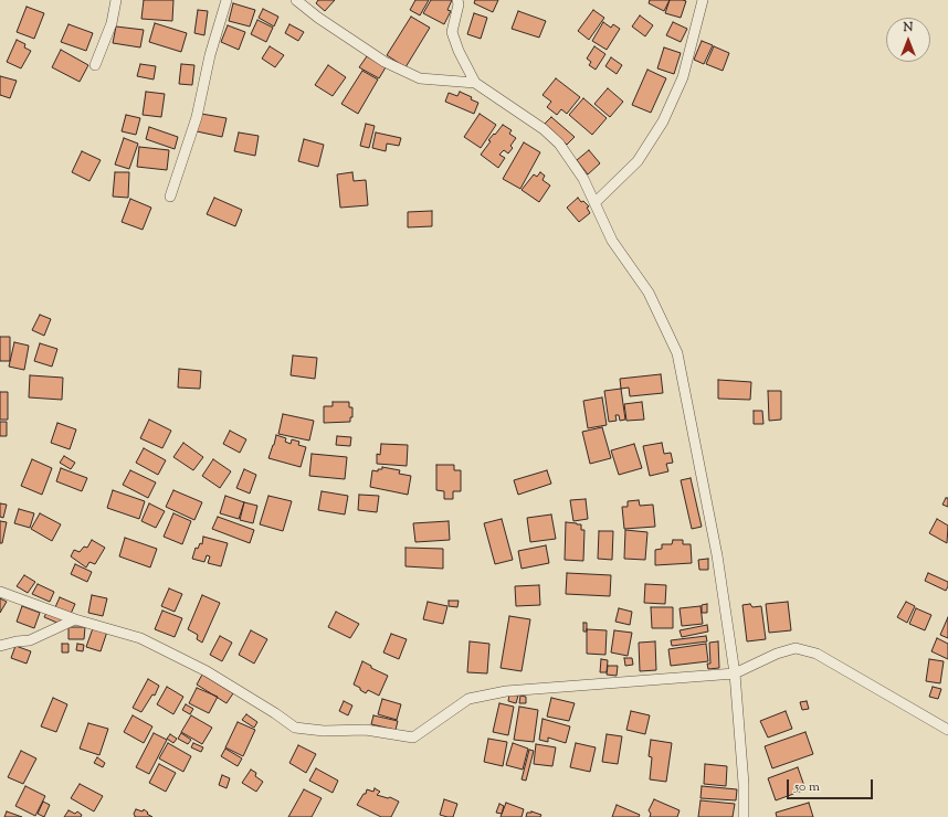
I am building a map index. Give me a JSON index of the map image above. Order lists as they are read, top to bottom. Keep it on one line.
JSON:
{"scale_bar":"50 m","north":"top"}
